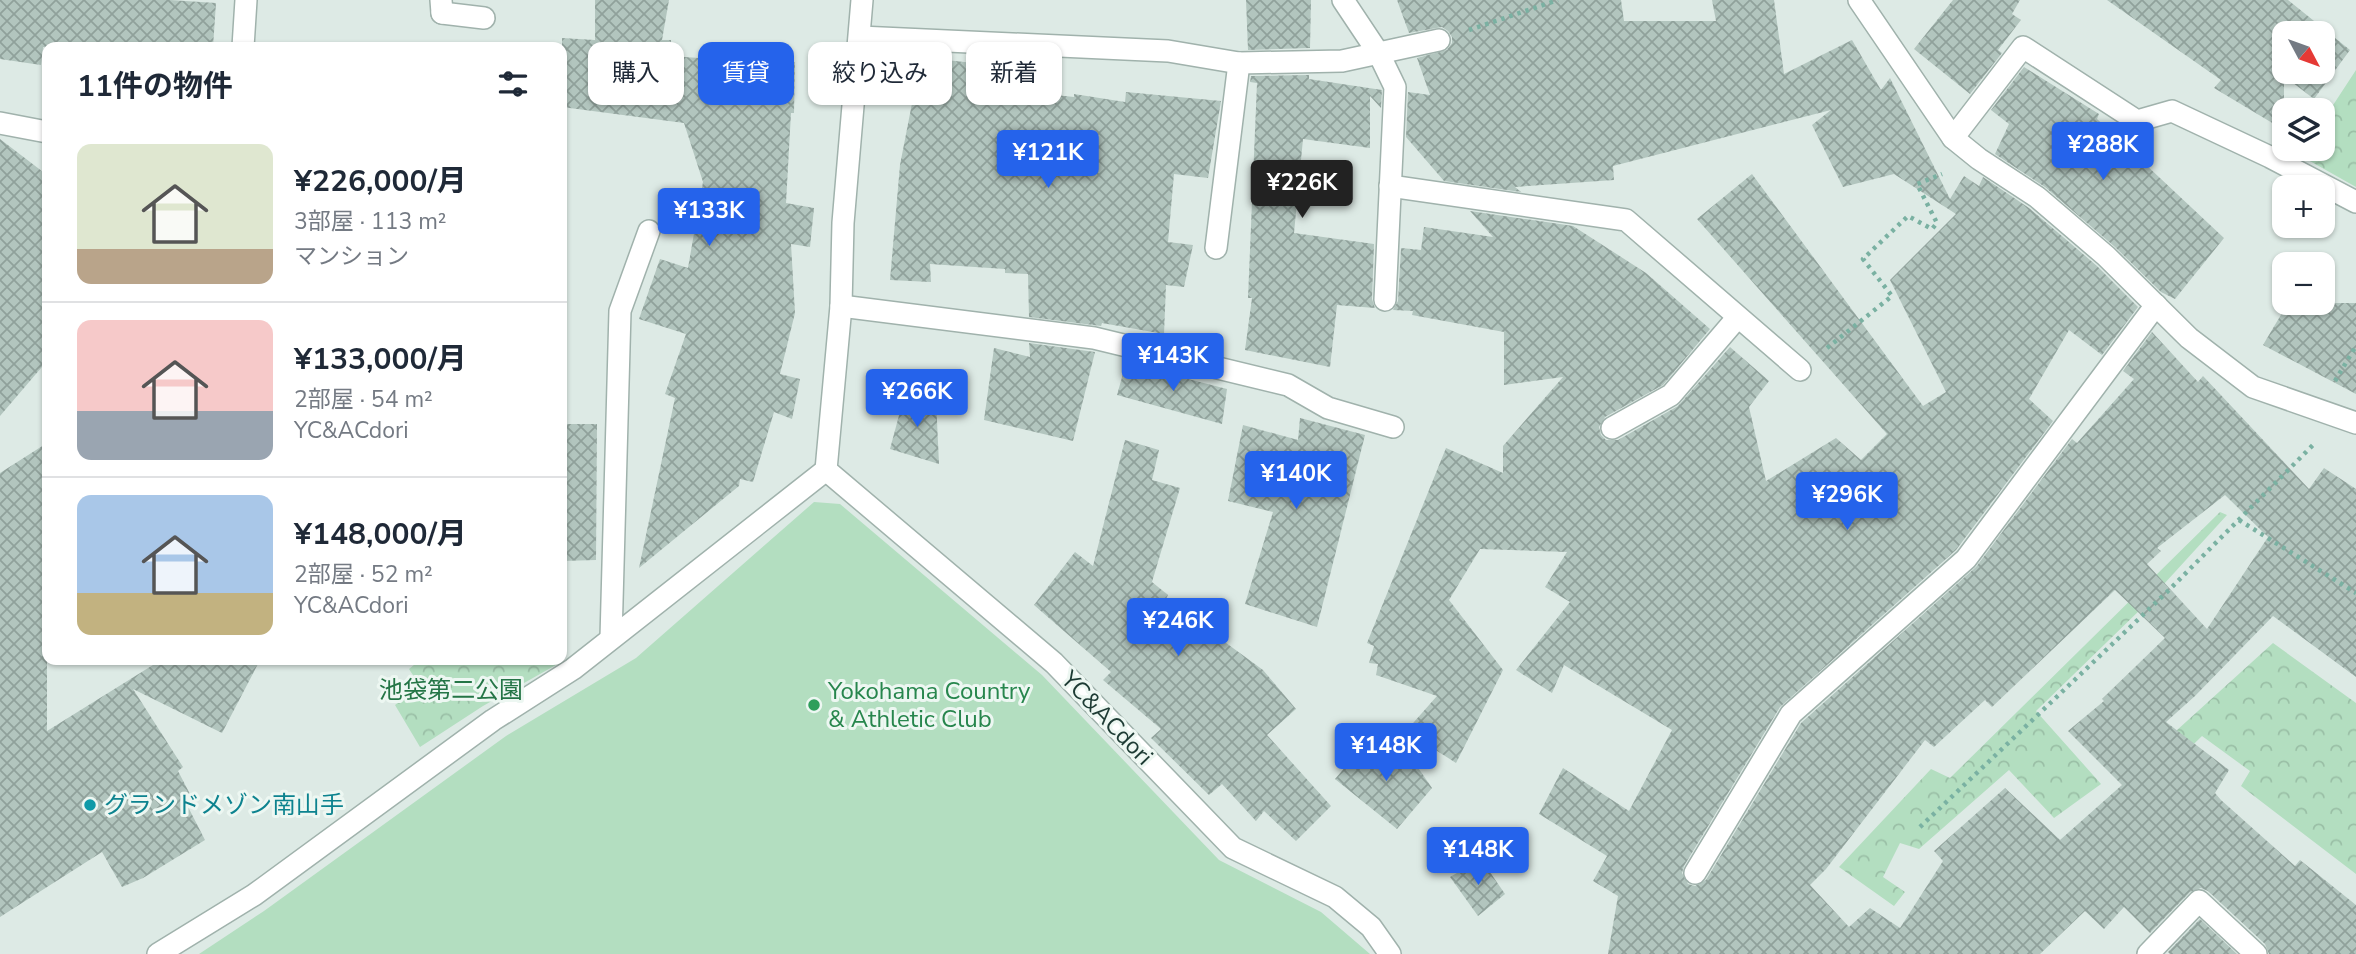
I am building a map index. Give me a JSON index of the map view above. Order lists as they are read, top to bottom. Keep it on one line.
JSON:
{"streets":{"street":["YC&ACdori"]},"parks":["池袋第二公園"],"places":["Yokohama Country & Athletic Club","グランドメゾン南山手"],"north":"bottom right","page":{"map_buttons":["+","−"],"chip":["購入","賃貸","絞り込み","新着"],"heading":"11件の物件","price":["¥288K","¥121K","¥226K","¥133K","¥143K","¥266K","¥140K","¥296K","¥246K","¥148K","¥148K"],"list":[{"name":"¥226,000/月","note":"3部屋 · 113 m² · マンション"},{"name":"¥133,000/月","note":"2部屋 · 54 m² · YC&ACdori"},{"name":"¥148,000/月","note":"2部屋 · 52 m² · YC&ACdori"}]}}
